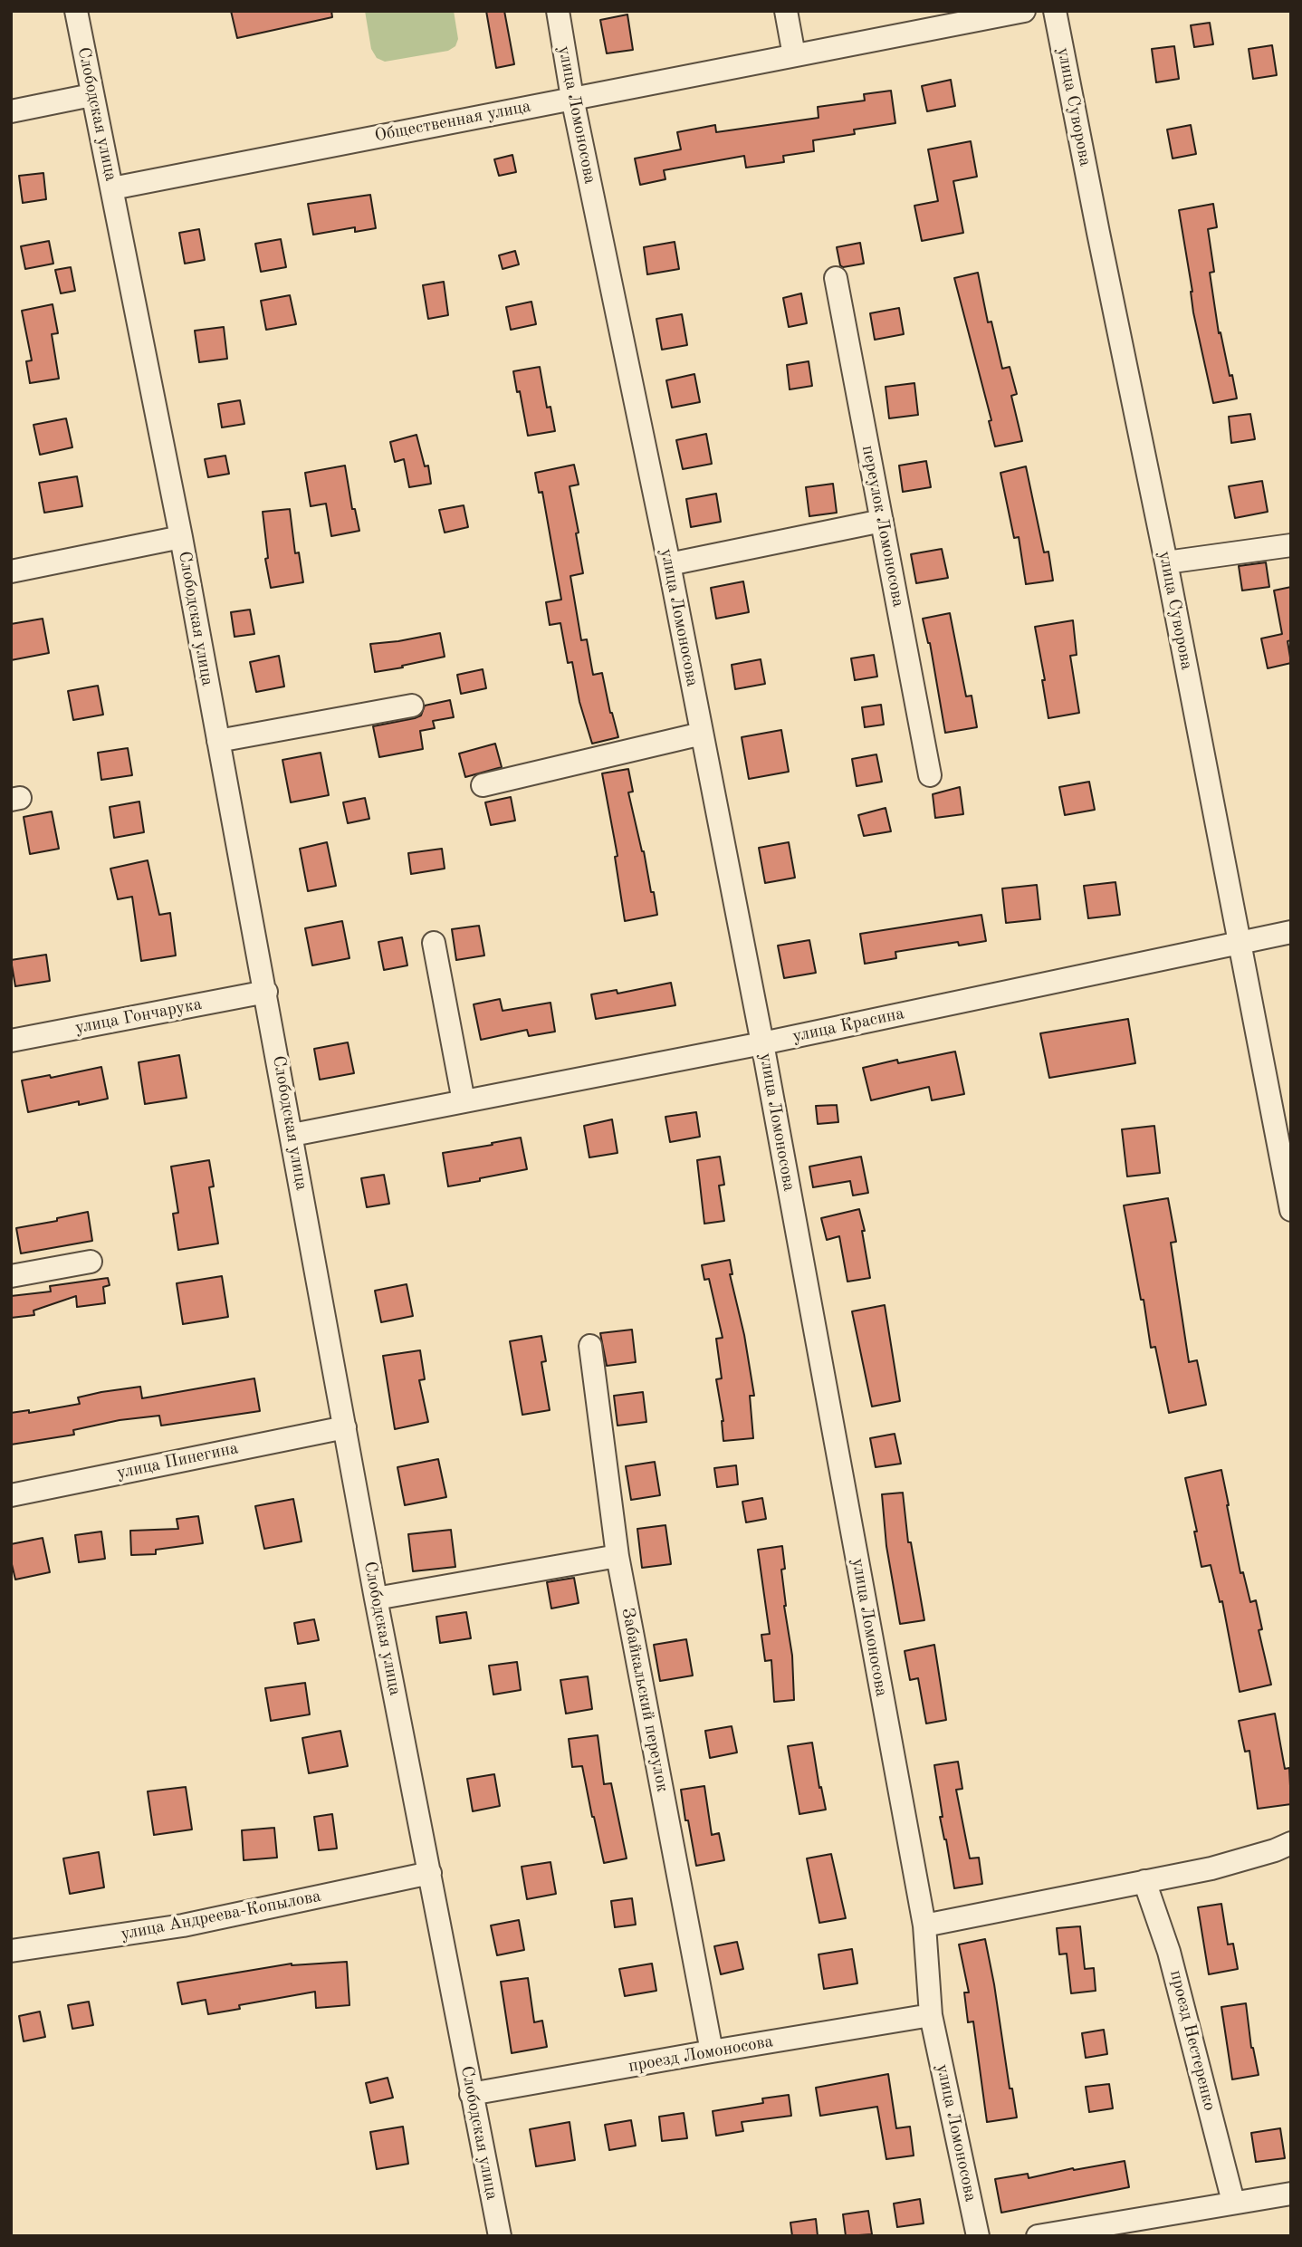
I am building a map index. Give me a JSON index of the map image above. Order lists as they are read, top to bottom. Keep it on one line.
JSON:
{"streets":{"street":["улица Суворова","Слободская улица","улица Ломоносова","Общественная улица","переулок Ломоносова","улица Гончарука","улица Красина","улица Пинегина","Забайкальский переулок","улица Андреева-Копылова","проезд Нестеренко","проезд Ломоносова"]},"crossings":[["улица Суворова","улица Красина"],["Слободская улица","Общественная улица"],["Слободская улица","улица Гончарука"],["Слободская улица","улица Красина"],["Слободская улица","улица Пинегина"],["Слободская улица","улица Андреева-Копылова"],["Слободская улица","проезд Ломоносова"],["улица Ломоносова","Общественная улица"],["улица Ломоносова","улица Красина"],["улица Ломоносова","проезд Ломоносова"],["Забайкальский переулок","проезд Ломоносова"]]}
